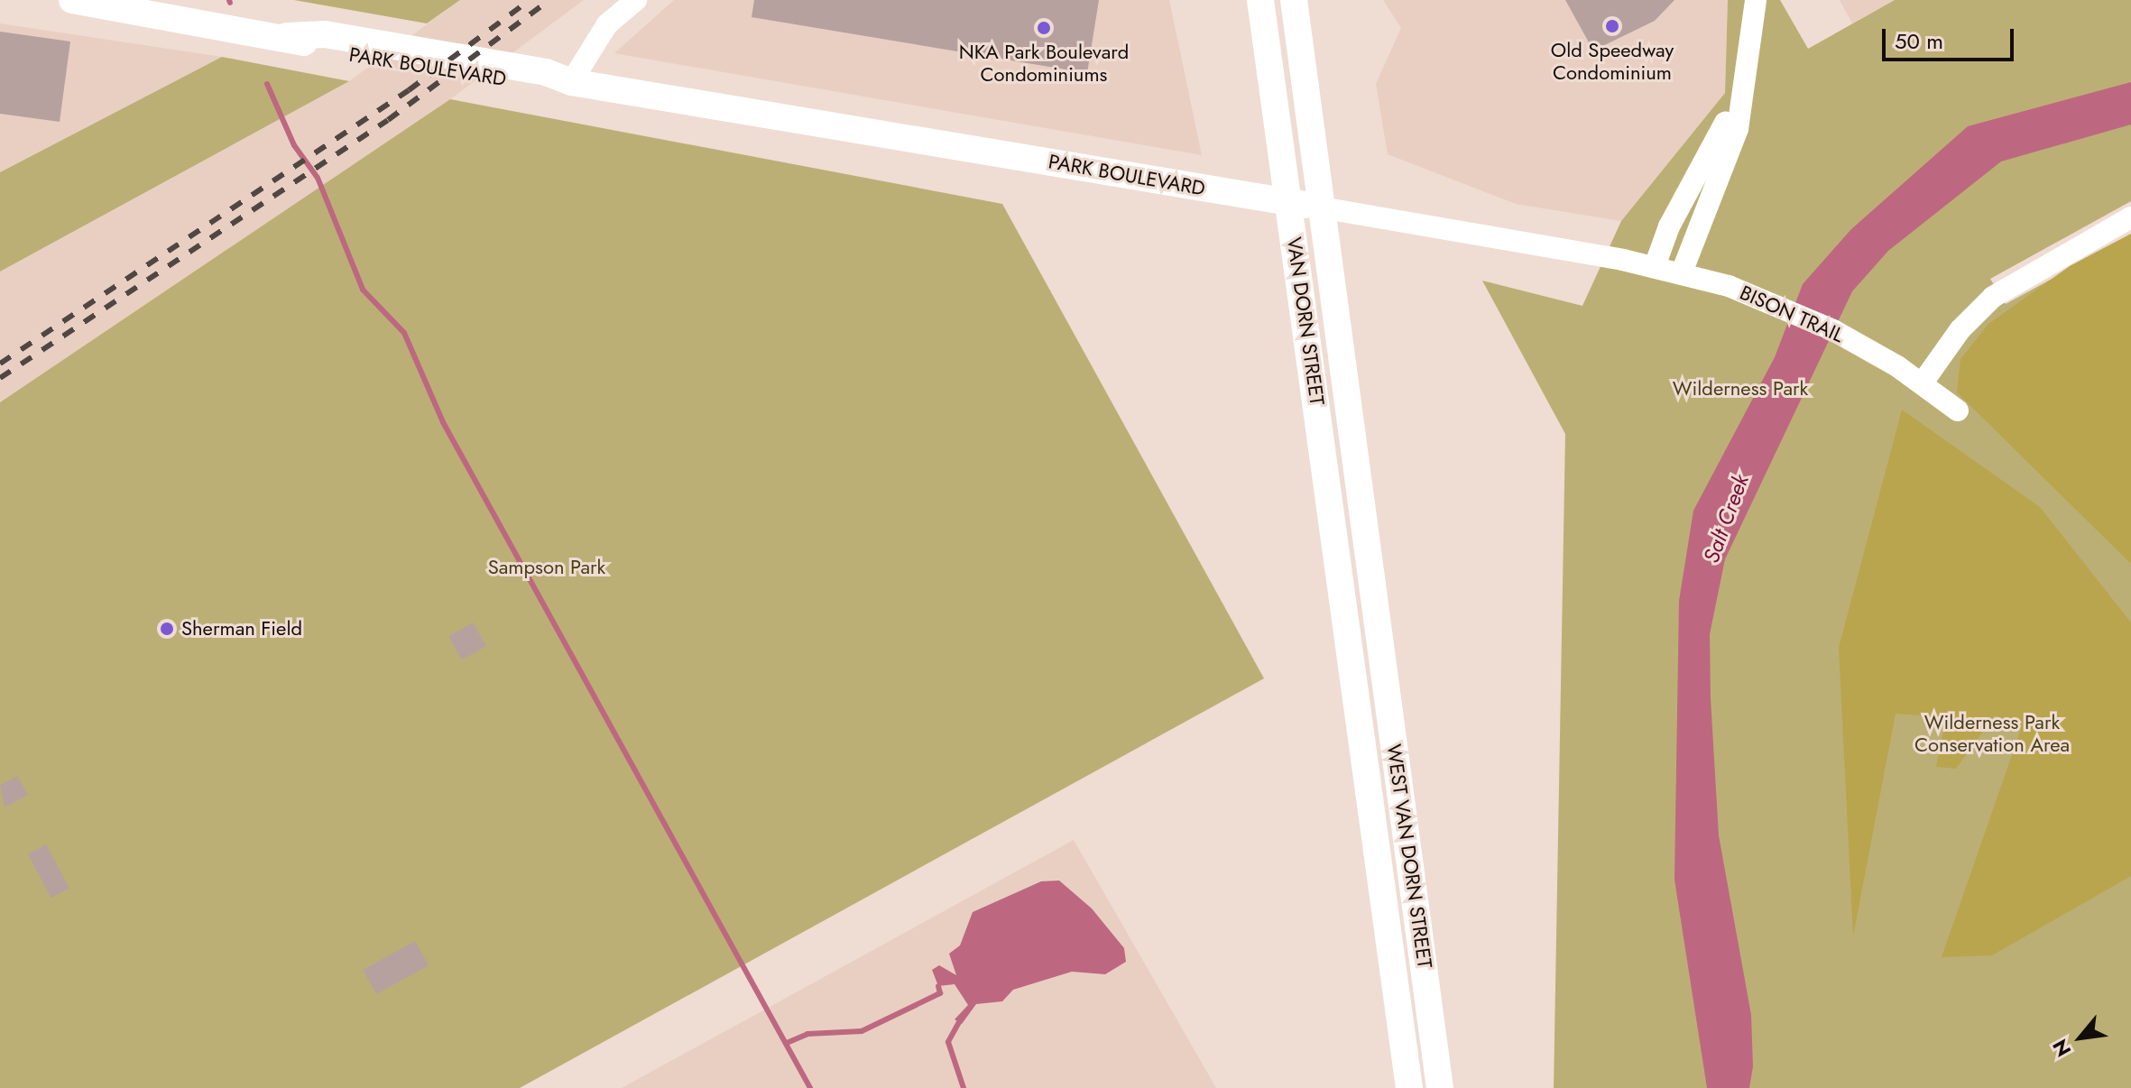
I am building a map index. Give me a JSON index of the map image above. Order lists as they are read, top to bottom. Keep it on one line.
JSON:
{"streets":{"main road":["PARK BOULEVARD","VAN DORN STREET","WEST VAN DORN STREET"],"street":["BISON TRAIL"]},"crossings":[["PARK BOULEVARD","BISON TRAIL"],["PARK BOULEVARD","VAN DORN STREET"],["VAN DORN STREET","WEST VAN DORN STREET"]],"water":["Salt Creek"],"parks":["Wilderness Park","Sampson Park","Wilderness Park Conservation Area"],"places":["Old Speedway Condominium","NKA Park Boulevard Condominiums","Sherman Field"],"scale_bar":"50 m","north":"bottom left"}
